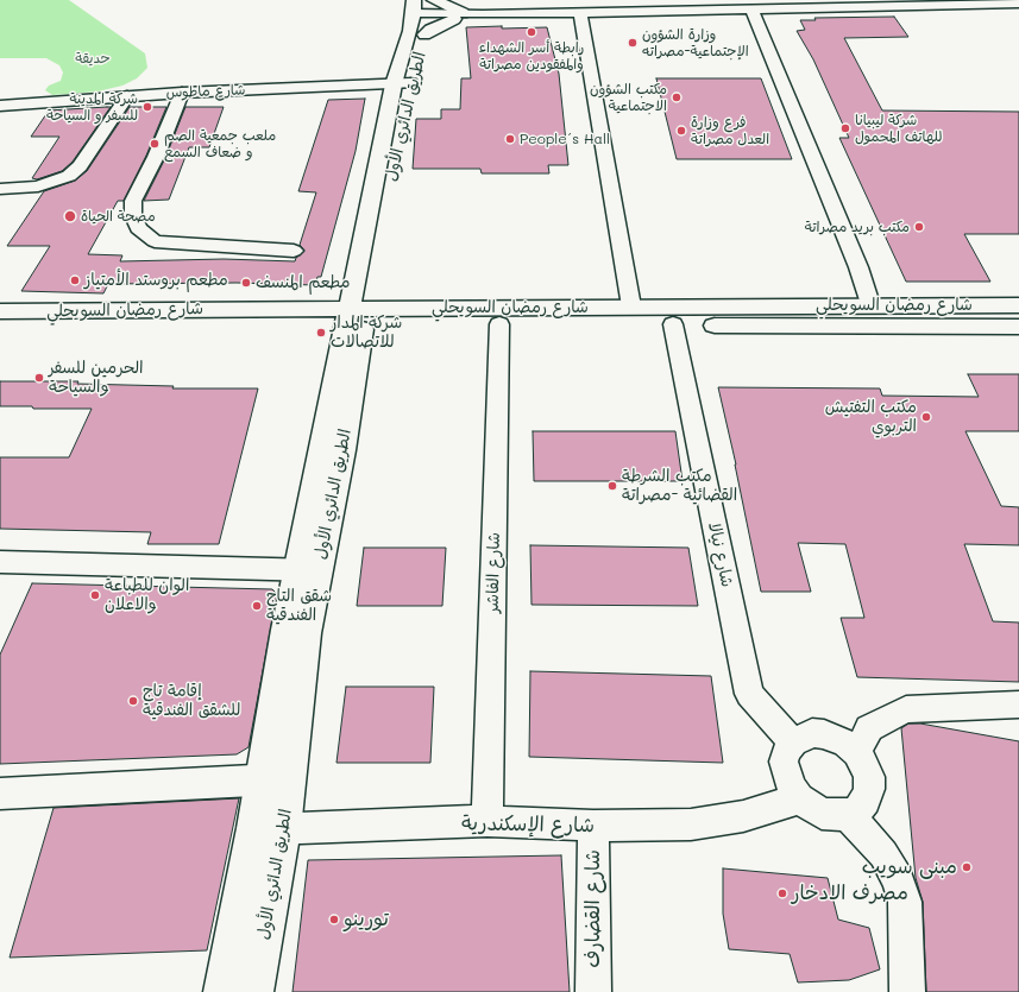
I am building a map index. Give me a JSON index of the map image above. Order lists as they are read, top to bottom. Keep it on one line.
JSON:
{"streets":{"main road":["شارع ماطوس","الطريق الدائري الأول","شارع رمضان السويحلي"],"street":["شارع نيالا","شارع الفاشر","شارع الإسكندرية","شارع القضارف"]},"crossings":[["شارع ماطوس","الطريق الدائري الأول"],["الطريق الدائري الأول","شارع رمضان السويحلي"],["الطريق الدائري الأول","شارع الإسكندرية"],["شارع رمضان السويحلي","شارع نيالا"],["شارع رمضان السويحلي","شارع الفاشر"],["شارع نيالا","شارع الإسكندرية"],["شارع الفاشر","شارع الإسكندرية"],["شارع الإسكندرية","شارع القضارف"]],"parks":["حديقة"],"places":["رابطة أسر الشهداء والمفقودين مصراتة","وزارة الشؤون الإجتماعية-مصراته","مكتب الشؤون الاجتماعية","شركة المدينة للسفر و السياحة","شركة ليبيانا للهاتف المحمول","فرع وزارة العدل مصراتة","People´s Hall","ملعب جمعية الصم و ضعاف السمع","مصحة الحياة","مكتب بريد مصراتة","مطعم بروستد الأمتياز","مطعم المنسف","شركة المدار للاتصالات","الحرمين للسفر والسياحة","مكتب التفتيش التربوي","مكتب الشرطة القضائية -مصراتة","الوان للطباعة والاعلان","شقق التاج الفندقية","إقامة تاج للشقق الفندقية","مبنى سويب","مصرف الادخار","تورينو"]}
